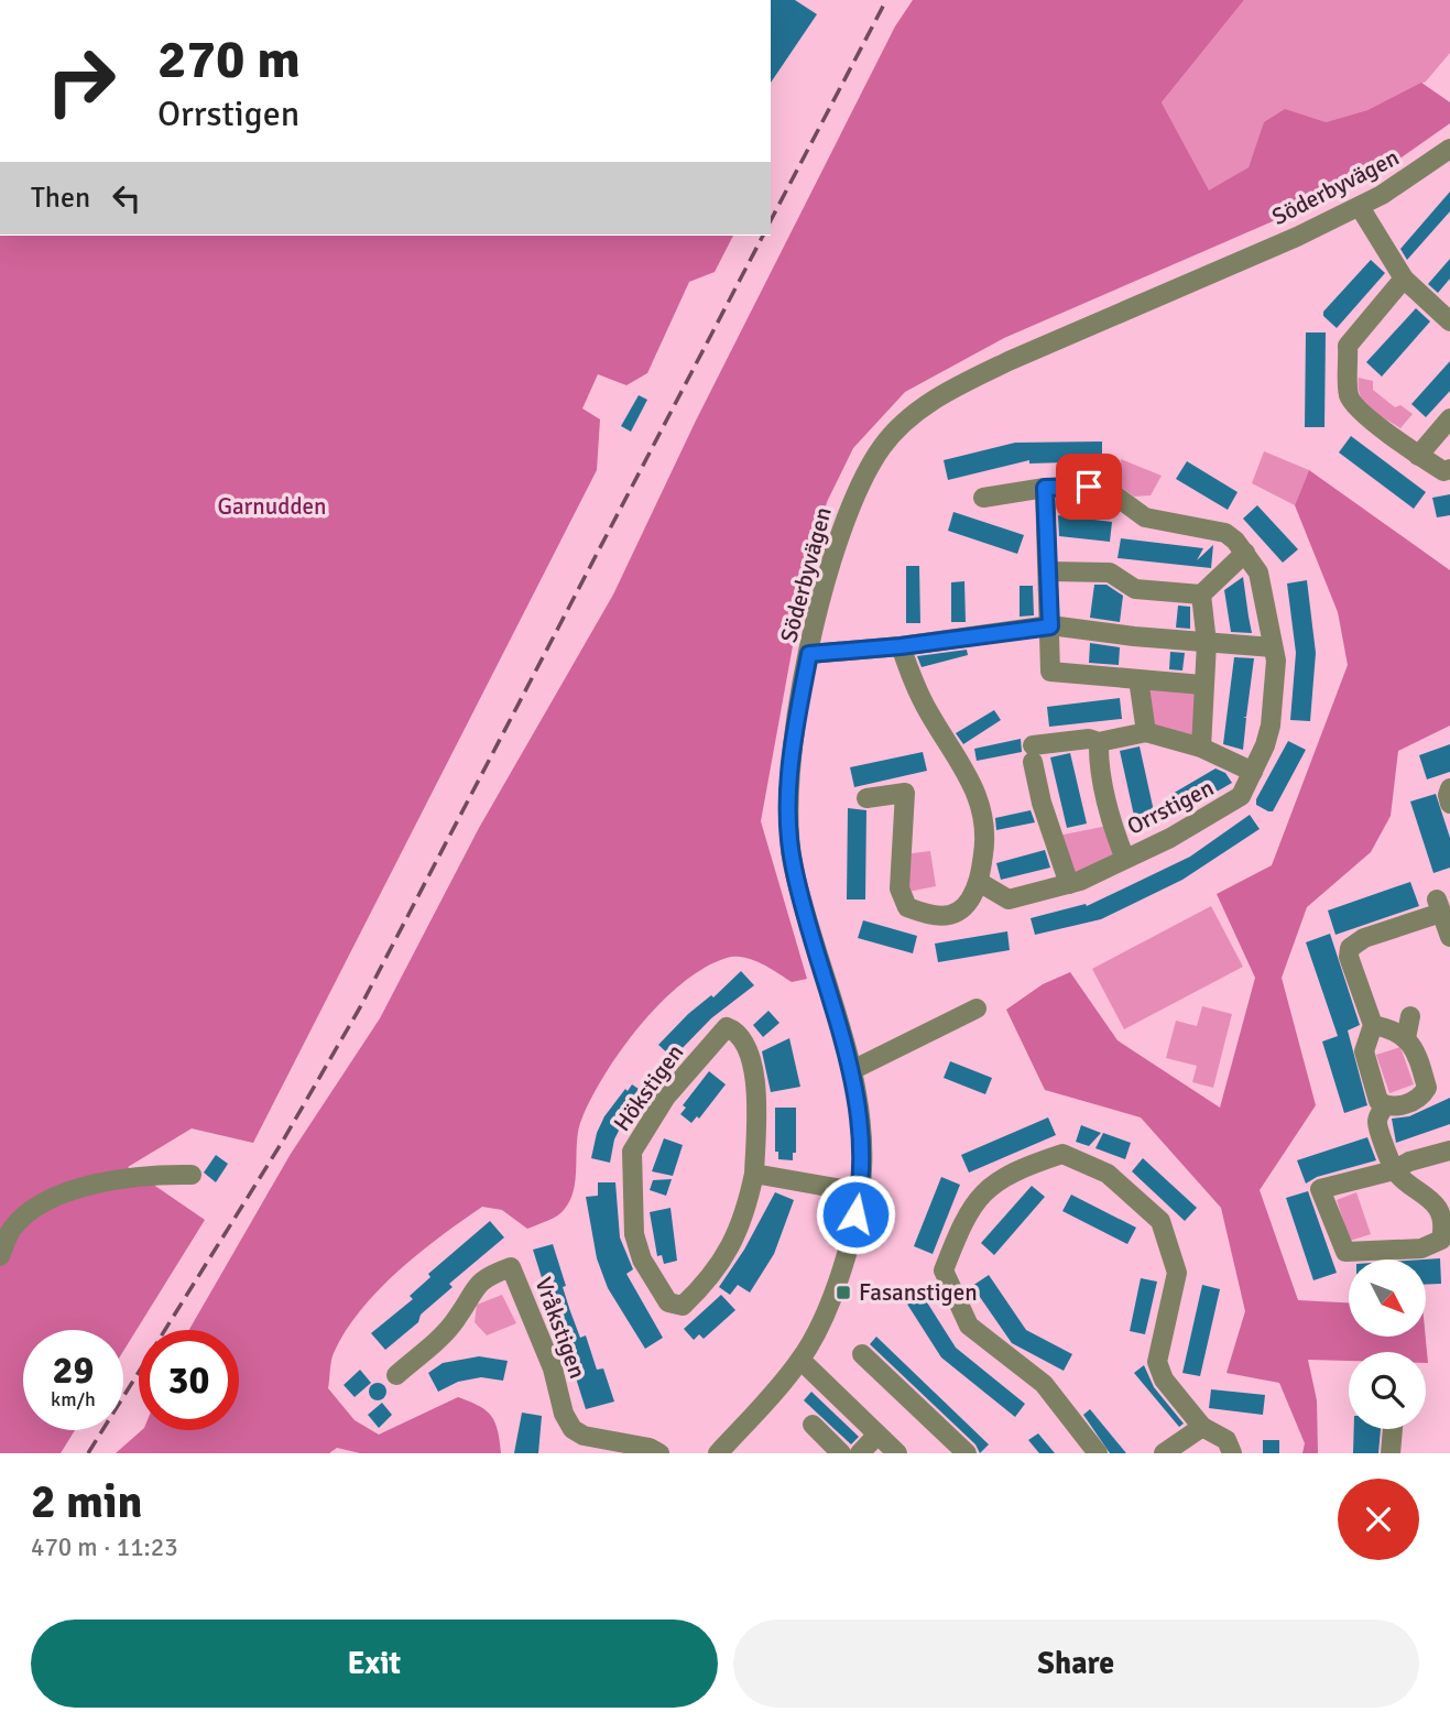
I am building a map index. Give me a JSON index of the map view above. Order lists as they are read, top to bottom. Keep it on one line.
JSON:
{"streets":{"street":["Söderbyvägen","Orrstigen","Hökstigen","Vråkstigen"]},"parks":["Garnudden"],"places":{"transit":["Fasanstigen"]},"north":"bottom right","page":{"turn":["270 m","Orrstigen"],"then":"Then","speed":"29 km/h","limit":"30","heading":["2 min","470 m · 11:23"],"buttons":["Exit","Share"]}}
